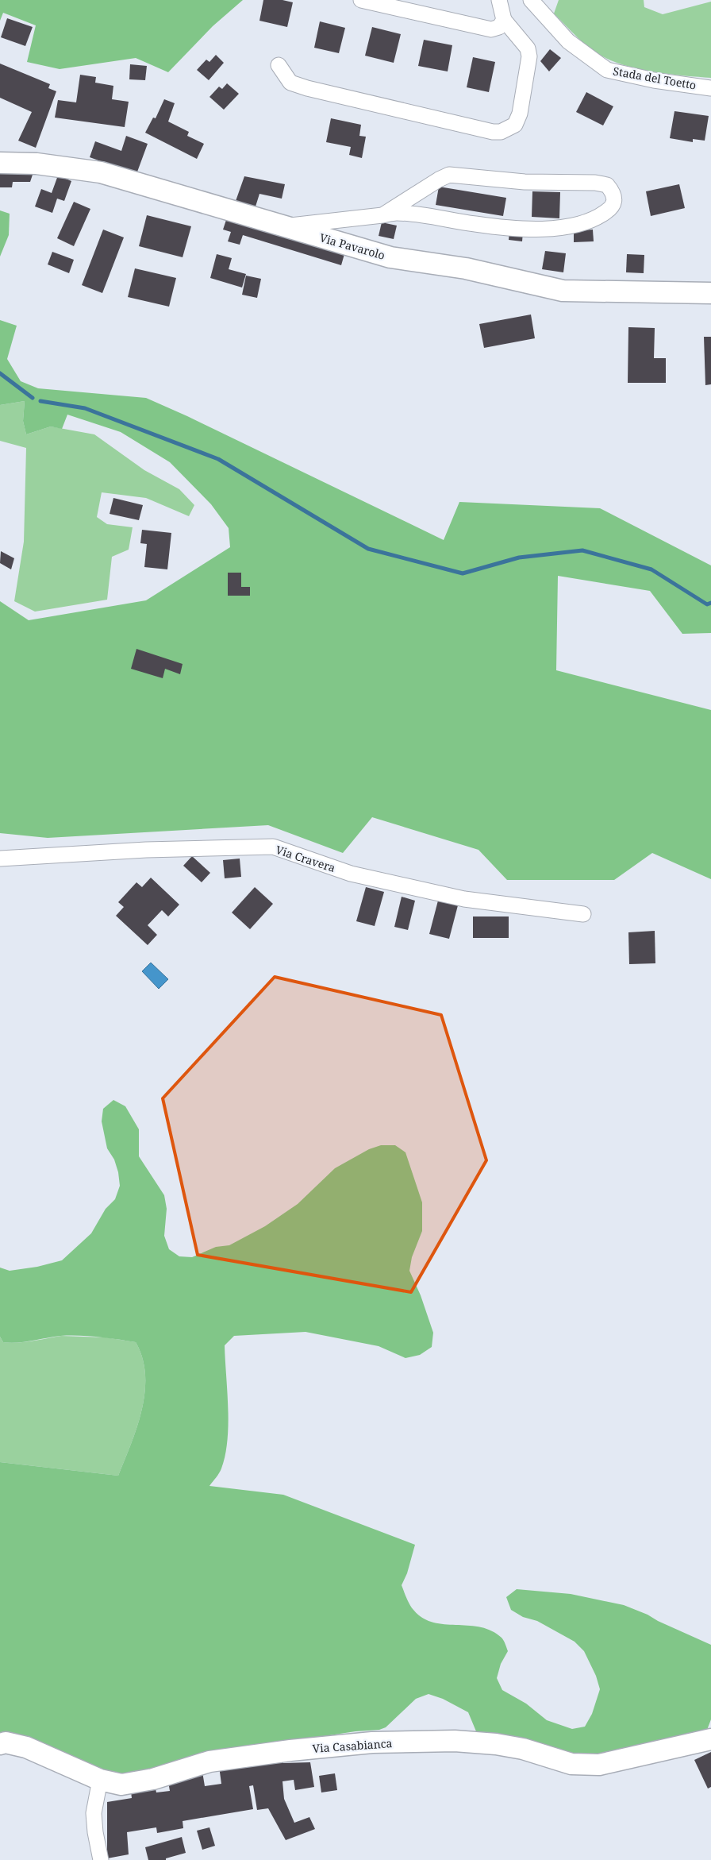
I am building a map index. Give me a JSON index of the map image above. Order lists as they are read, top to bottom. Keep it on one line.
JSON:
{"streets":{"street":["Stada del Toetto","Via Pavarolo","Via Cravera","Via Casabianca"]}}
